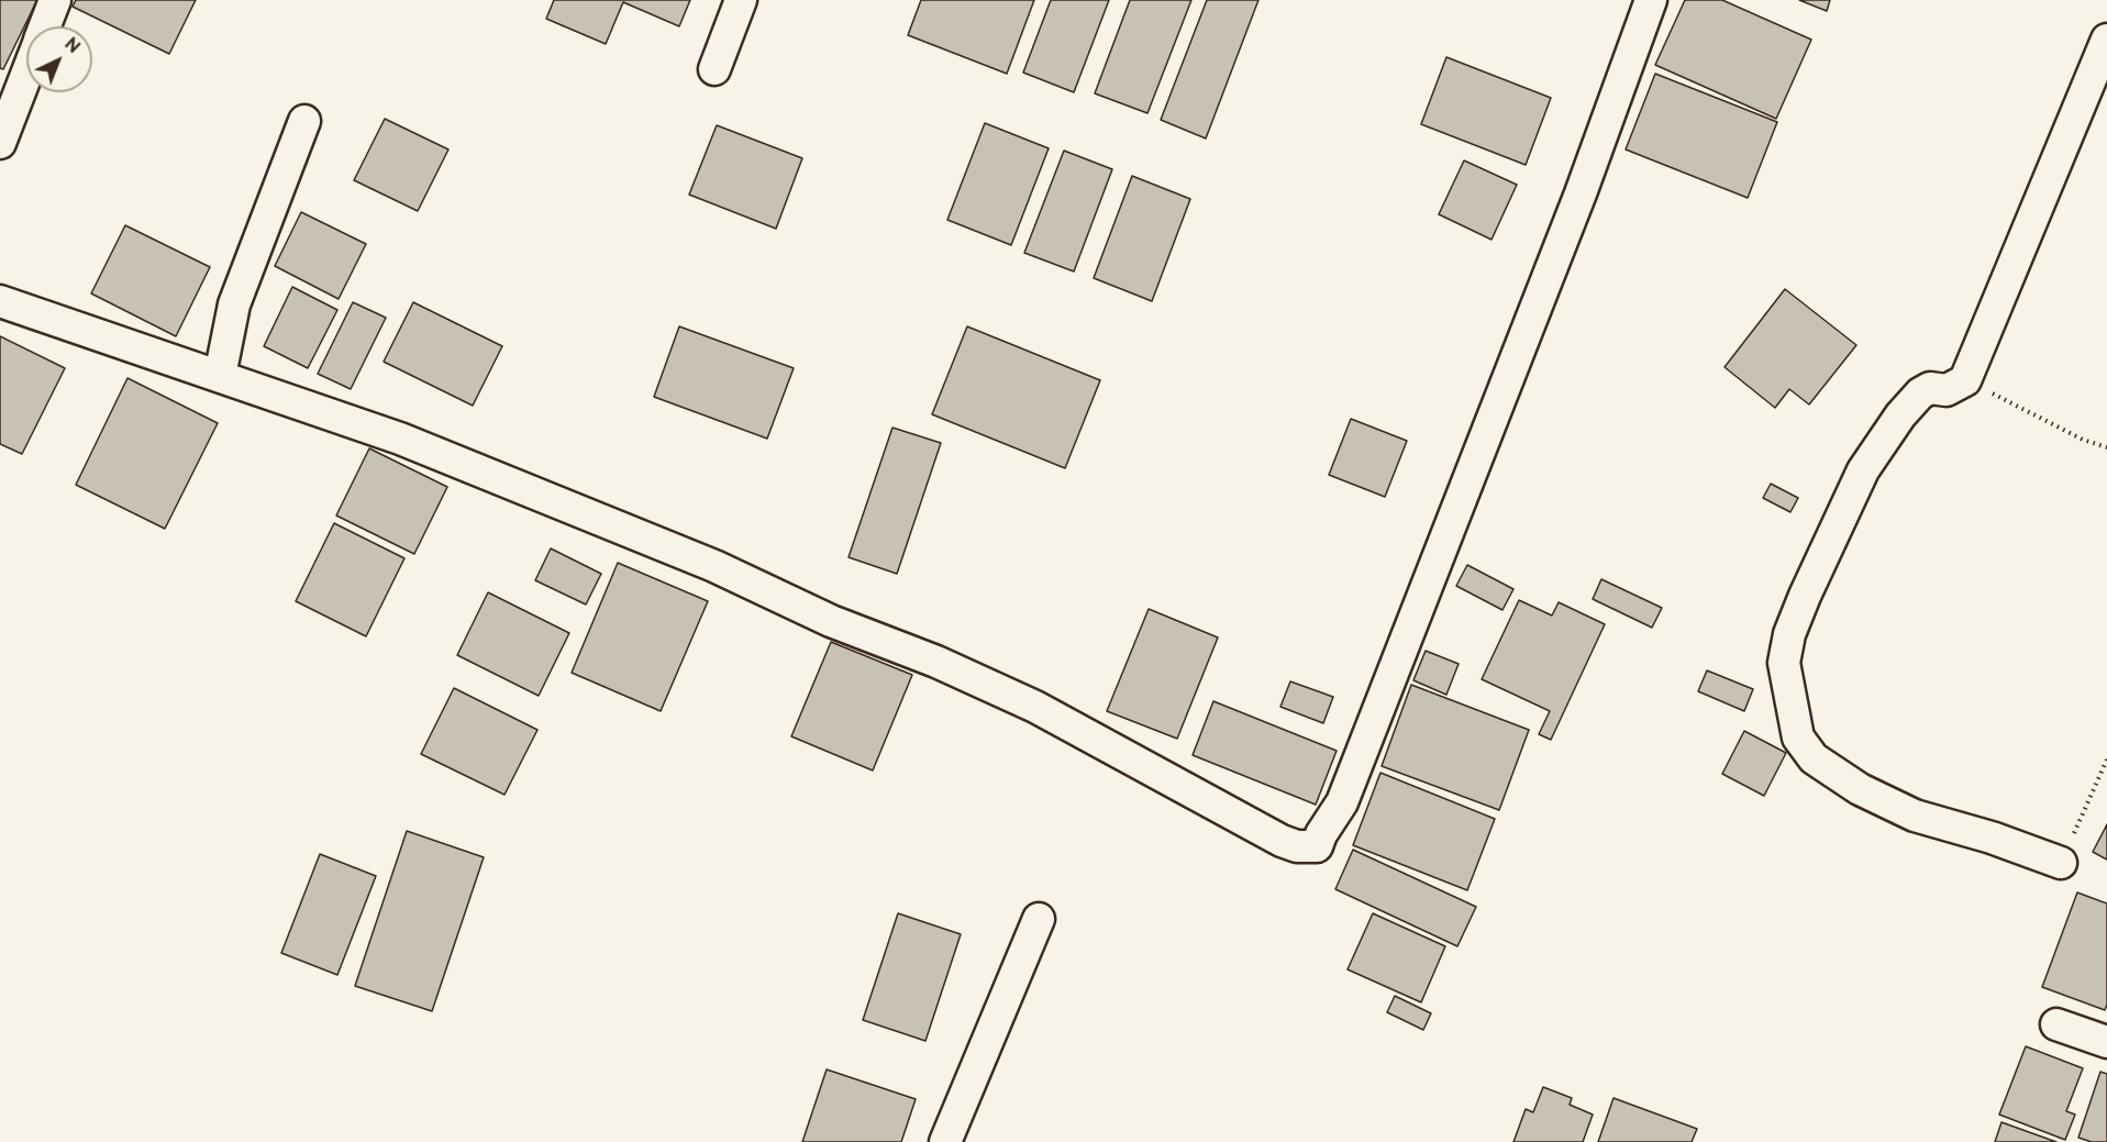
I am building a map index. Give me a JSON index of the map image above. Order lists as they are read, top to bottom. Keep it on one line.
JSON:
{"north":"top right"}
